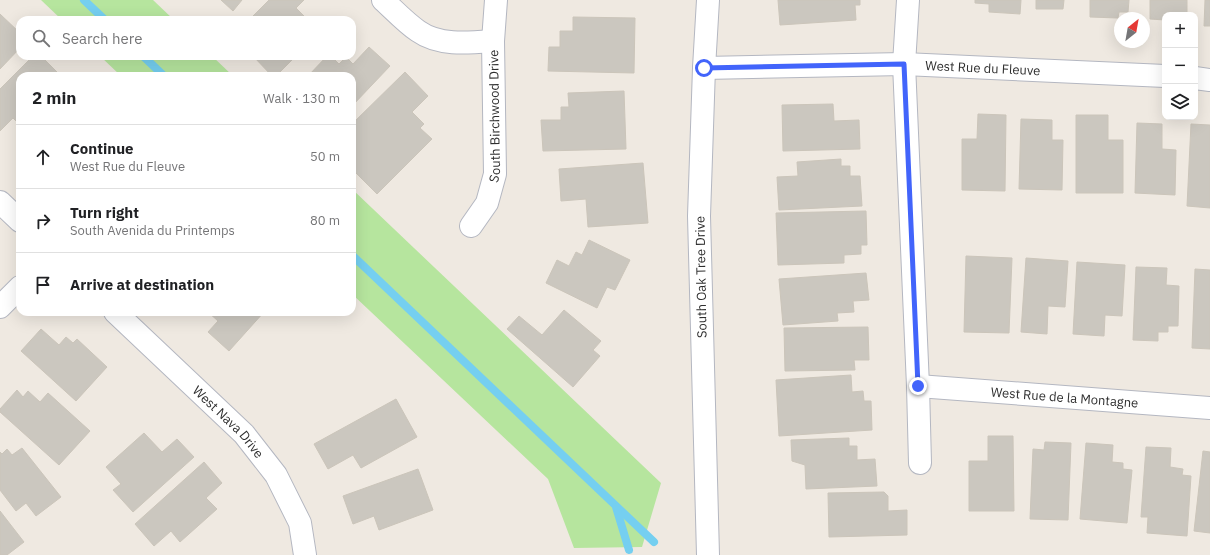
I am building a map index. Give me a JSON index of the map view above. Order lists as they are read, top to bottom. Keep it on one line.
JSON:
{"streets":{"street":["West Rue du Fleuve","South Birchwood Drive","South Oak Tree Drive","West Rue de la Montagne","West Nava Drive"]},"crossings":[["West Rue du Fleuve","South Oak Tree Drive"]],"north":"top right","page":{"map_buttons":["+","−"],"search":"Search here","heading":["2 min","Walk · 130 m"],"list":[["Continue","West Rue du Fleuve","50 m"],["Turn right","South Avenida du Printemps","80 m"],"Arrive at destination"]}}
